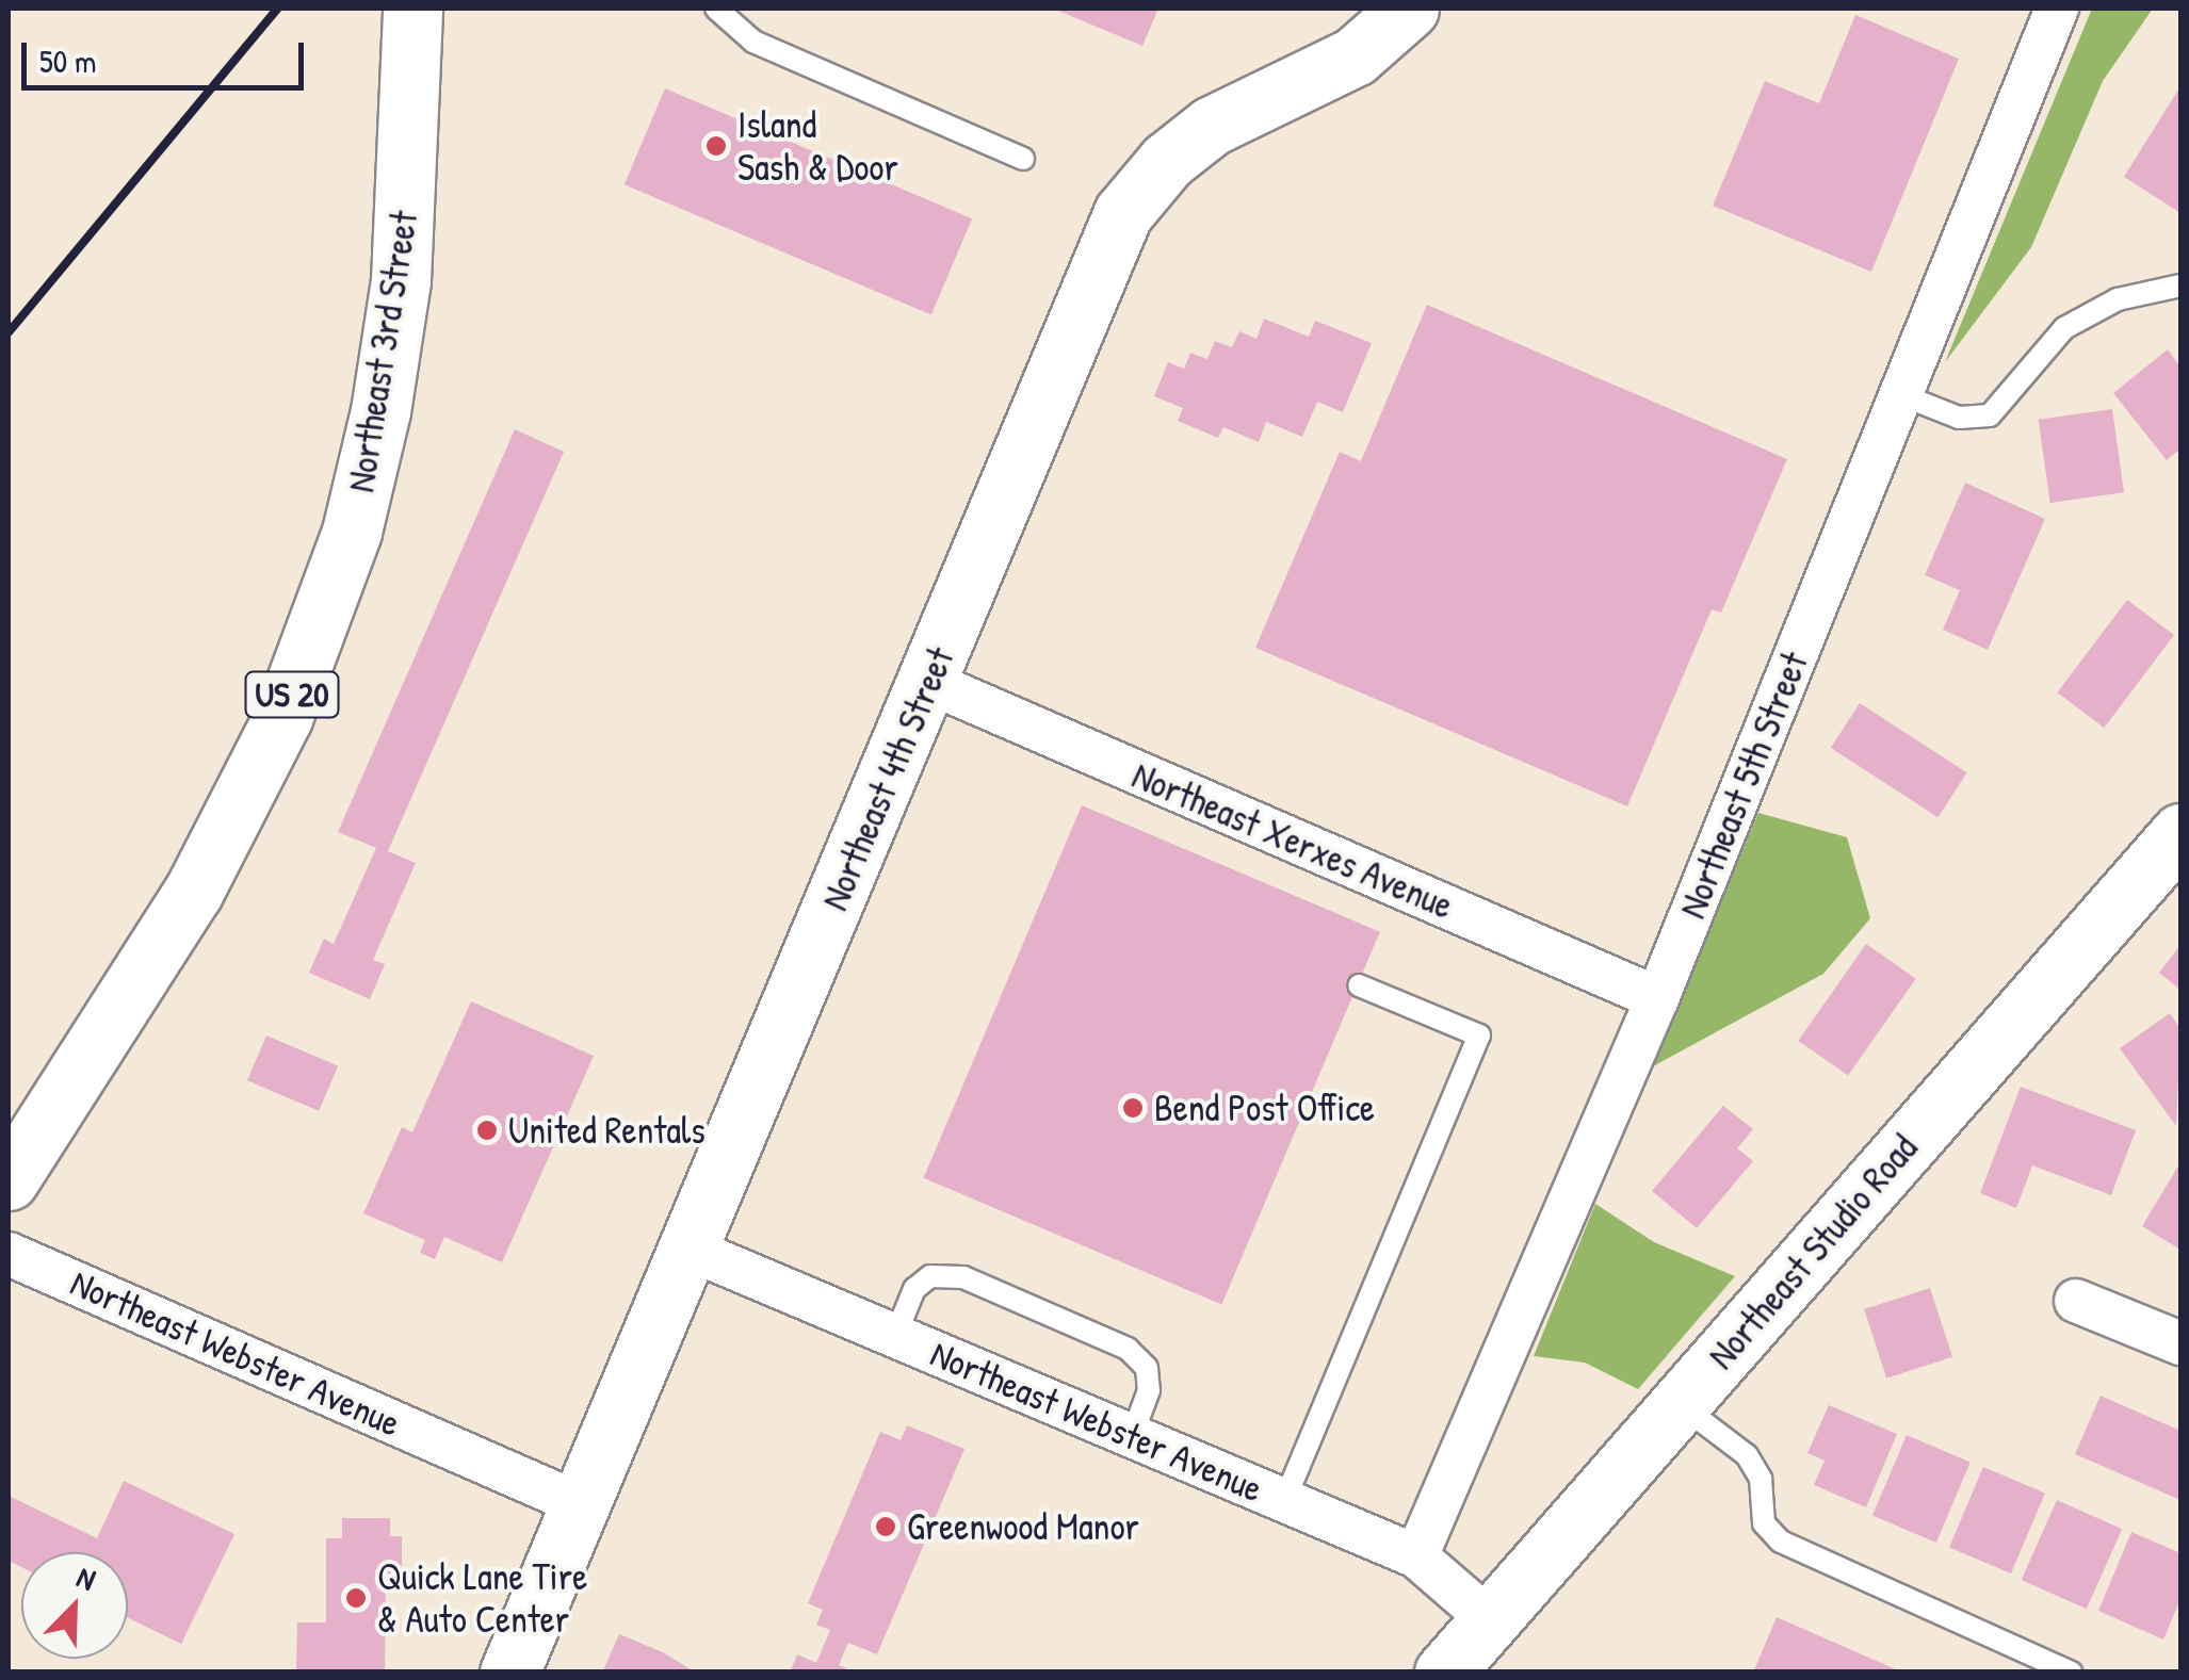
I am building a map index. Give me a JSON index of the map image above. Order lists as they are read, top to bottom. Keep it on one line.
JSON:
{"streets":{"street":["Northeast 3rd Street","US 20","Northeast 4th Street","Northeast 5th Street","Northeast Xerxes Avenue","Northeast Studio Road","Northeast Webster Avenue"]},"crossings":[["Northeast 4th Street","Northeast Xerxes Avenue"],["Northeast 4th Street","Northeast Webster Avenue"],["Northeast 5th Street","Northeast Xerxes Avenue"],["Northeast 5th Street","Northeast Webster Avenue"],["Northeast Studio Road","Northeast Webster Avenue"]],"places":["Island Sash & Door","Bend Post Office","United Rentals","Greenwood Manor","Quick Lane Tire & Auto Center"],"scale_bar":"50 m","north":"top right"}
